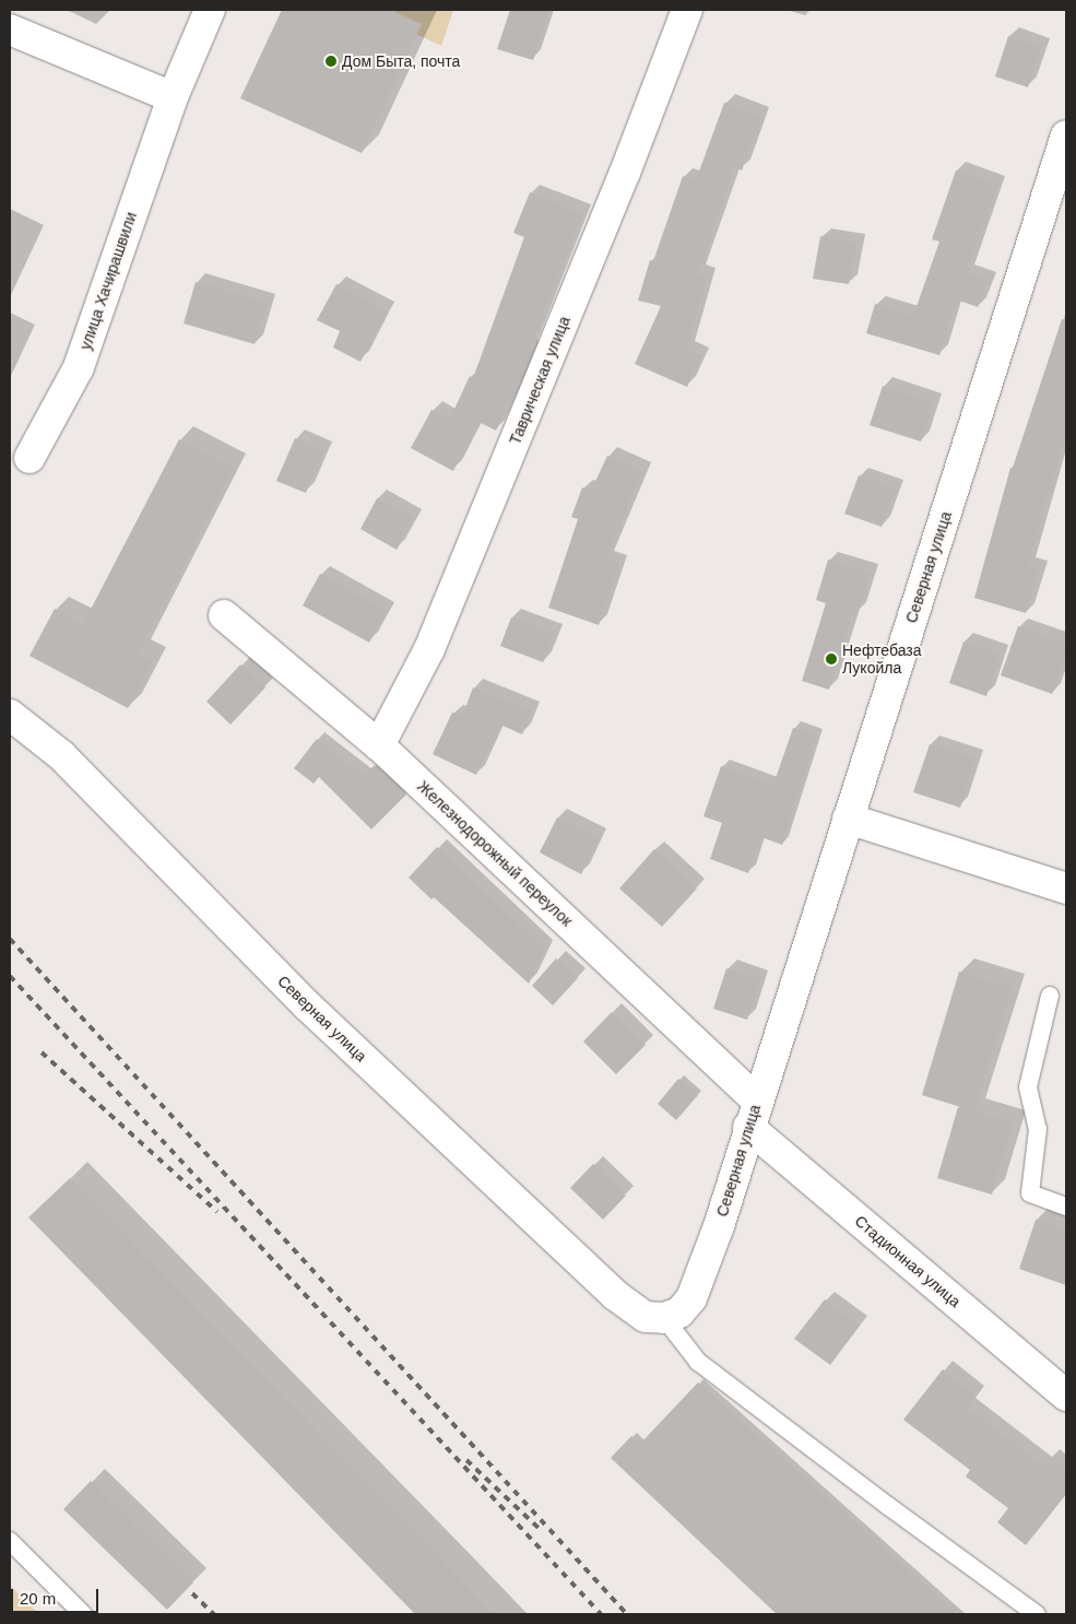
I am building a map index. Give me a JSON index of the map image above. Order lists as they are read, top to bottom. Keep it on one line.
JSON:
{"streets":{"street":["улица Хачирашвили","Таврическая улица","Северная улица","Железнодорожный переулок","Стадионная улица"]},"crossings":[["Таврическая улица","Железнодорожный переулок"],["Северная улица","Железнодорожный переулок"],["Северная улица","Стадионная улица"],["Железнодорожный переулок","Стадионная улица"]],"places":["Дом Быта, почта","Нефтебаза Лукойла"],"scale_bar":"20 m"}
